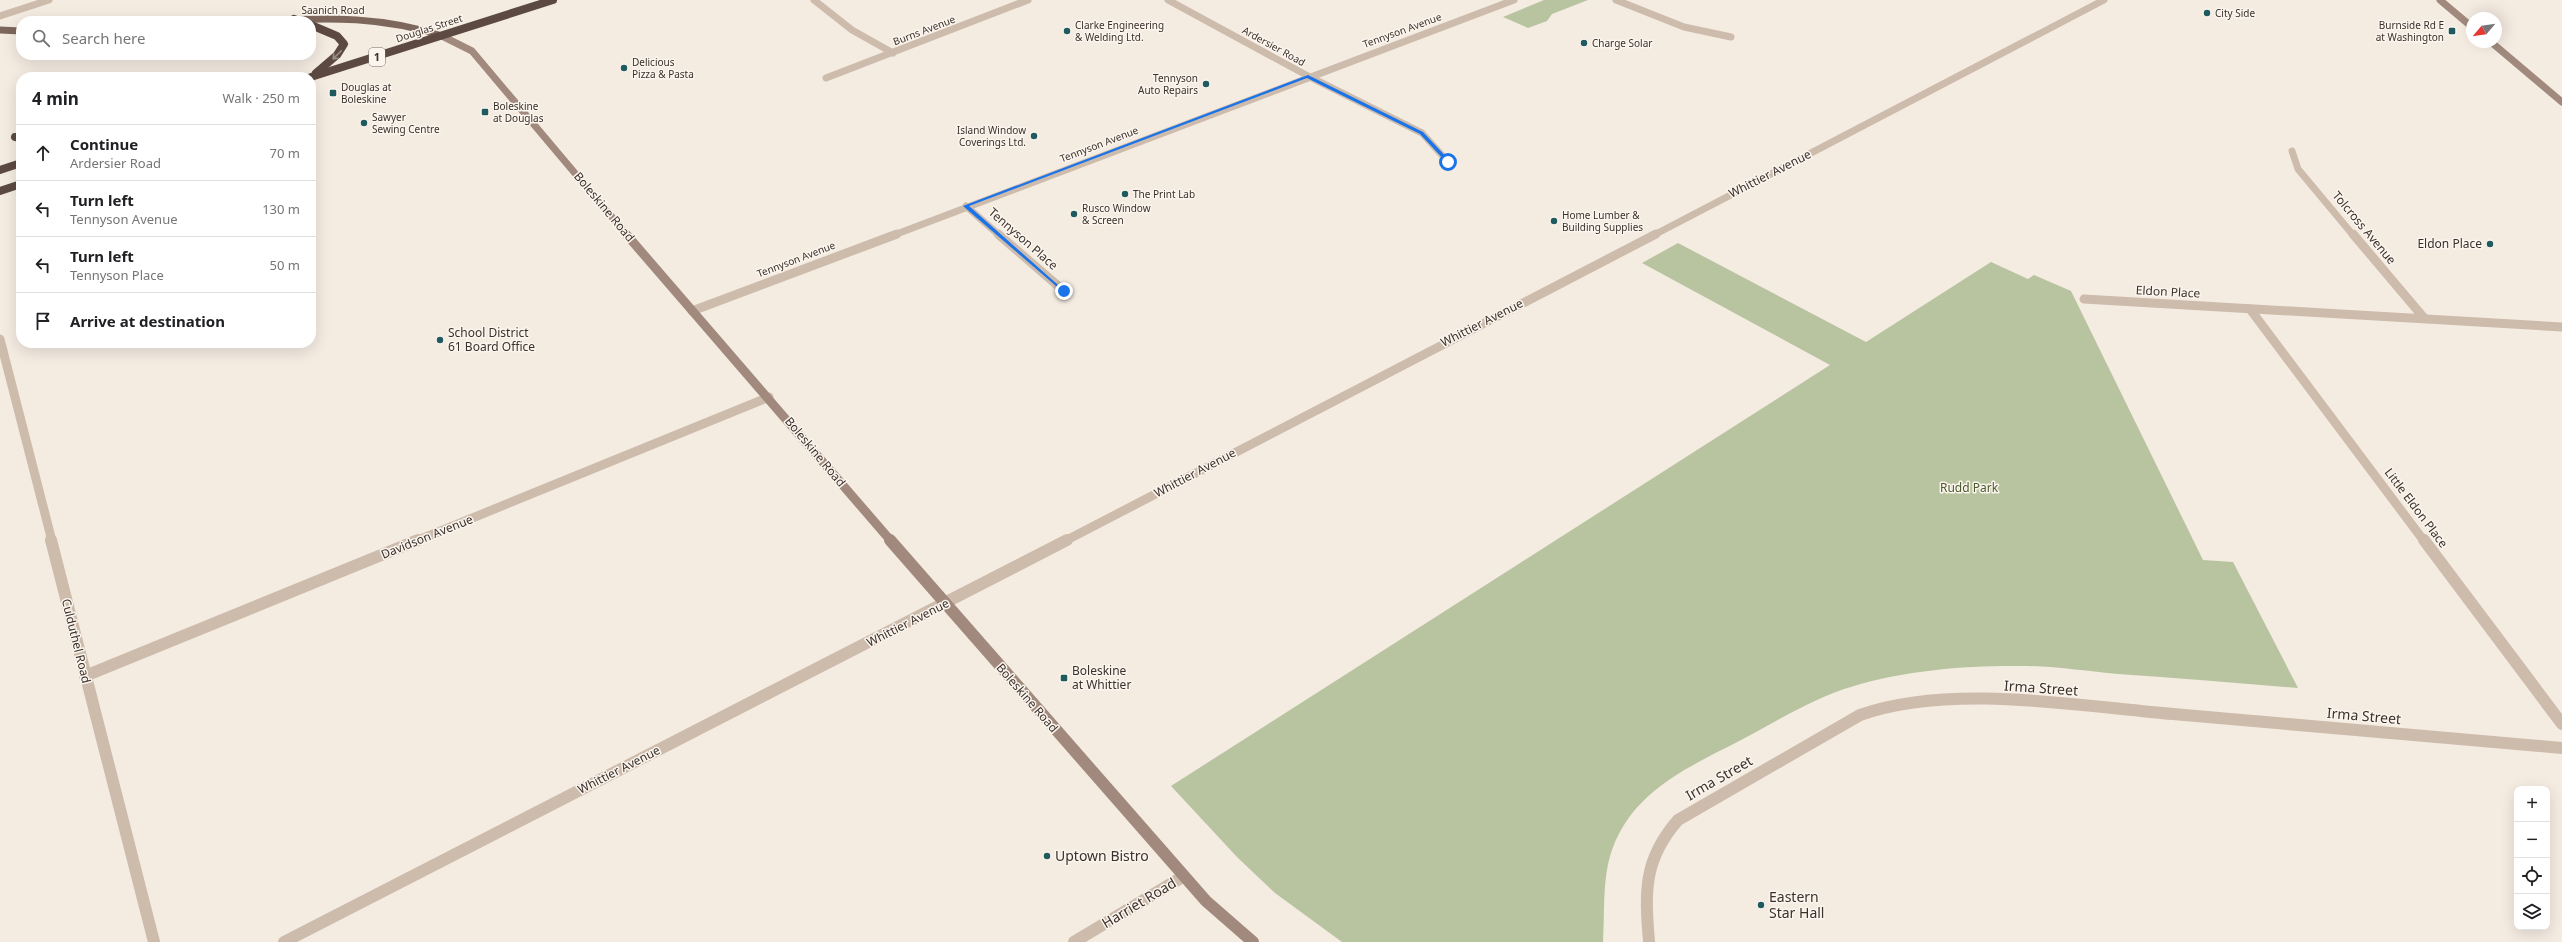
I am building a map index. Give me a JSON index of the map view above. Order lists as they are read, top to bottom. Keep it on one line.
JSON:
{"streets":{"highway":["Douglas Street","1"],"main road":["Saanich Road","Boleskine Road","Harriet Road"],"street":["Burns Avenue","Tennyson Avenue","Ardersier Road","Whittier Avenue","Tolcross Avenue","Tennyson Place","Eldon Place","Little Eldon Place","Davidson Avenue","Culduthel Road","Irma Street"]},"crossings":[["Saanich Road","Douglas Street"],["Saanich Road","Boleskine Road"],["Douglas Street","Boleskine Road"],["Tennyson Avenue","Ardersier Road"],["Tennyson Avenue","Boleskine Road"],["Tennyson Avenue","Tennyson Place"],["Whittier Avenue","Boleskine Road"],["Boleskine Road","Davidson Avenue"],["Boleskine Road","Harriet Road"],["Tolcross Avenue","Eldon Place"],["Eldon Place","Little Eldon Place"],["Davidson Avenue","Culduthel Road"]],"parks":["Rudd Park"],"places":{"other":["City Side","Clarke Engineering & Welding Ltd.","Charge Solar","Delicious Pizza & Pasta","Tennyson Auto Repairs","Sawyer Sewing Centre","Island Window Coverings Ltd.","The Print Lab","Rusco Window & Screen","Home Lumber & Building Supplies","Eldon Place","School District 61 Board Office","Uptown Bistro","Eastern Star Hall"],"transit":["Burnside Rd E at Washington","Douglas at Boleskine","Boleskine at Douglas","Boleskine at Whittier"]},"north":"bottom left","page":{"search":"Search here","heading":["4 min","Walk · 250 m"],"list":[["Continue","Ardersier Road","70 m"],["Turn left","Tennyson Avenue","130 m"],["Turn left","Tennyson Place","50 m"],"Arrive at destination"],"map_buttons":["+","−"]}}
